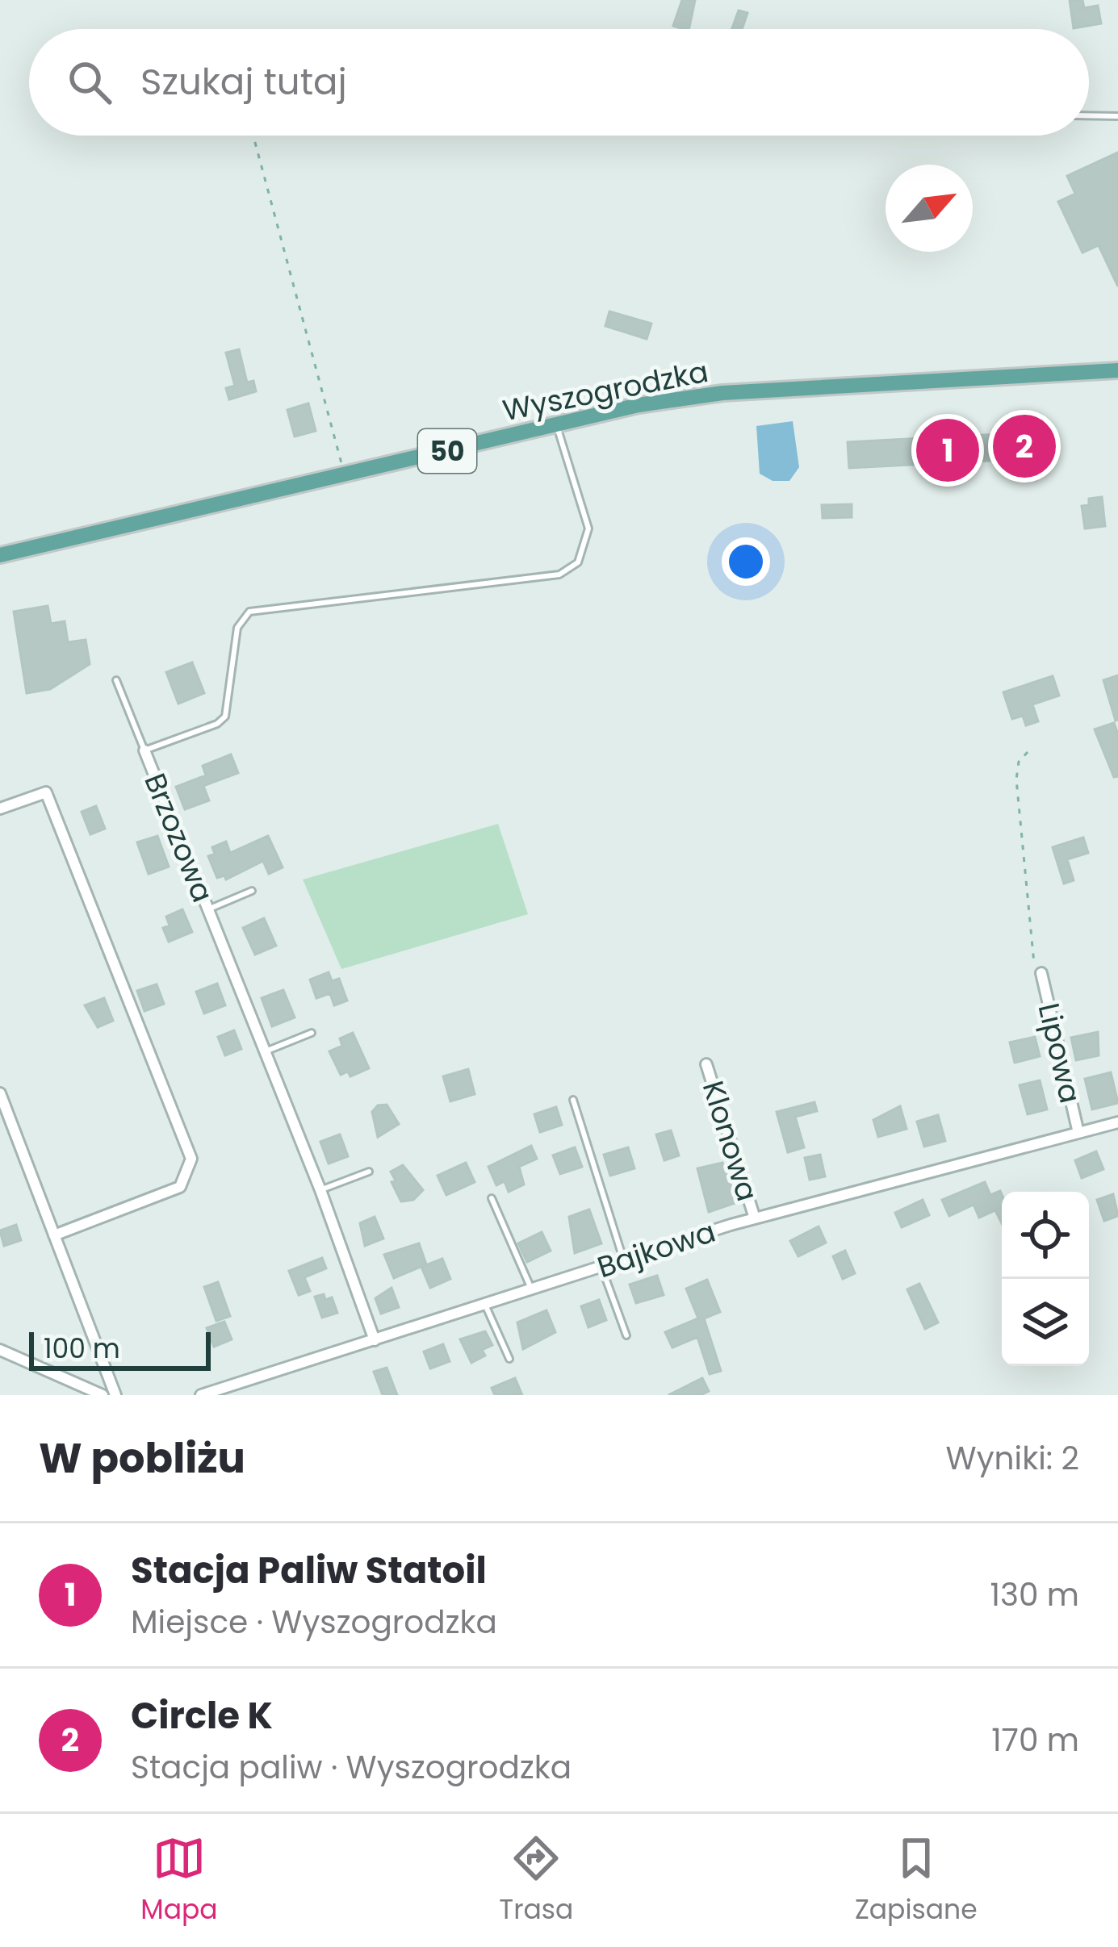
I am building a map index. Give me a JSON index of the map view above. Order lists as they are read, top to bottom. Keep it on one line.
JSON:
{"streets":{"main road":["Wyszogrodzka","50"],"street":["Brzozowa","Lipowa","Klonowa","Bajkowa"]},"crossings":[["Wyszogrodzka","Brzozowa"],["Brzozowa","Bajkowa"],["Lipowa","Bajkowa"],["Klonowa","Bajkowa"]],"scale_bar":"100 m","north":"top right","page":{"search":"Szukaj tutaj","pins":["2","1"],"scale":"100 m","heading":["W pobliżu","Wyniki: 2"],"list":[{"mark":"1","name":"Stacja Paliw Statoil","note":"Miejsce · Wyszogrodzka","value":"130 m"},{"mark":"2","name":"Circle K","note":"Stacja paliw · Wyszogrodzka","value":"170 m"}],"nav":["Mapa","Trasa","Zapisane"]}}
